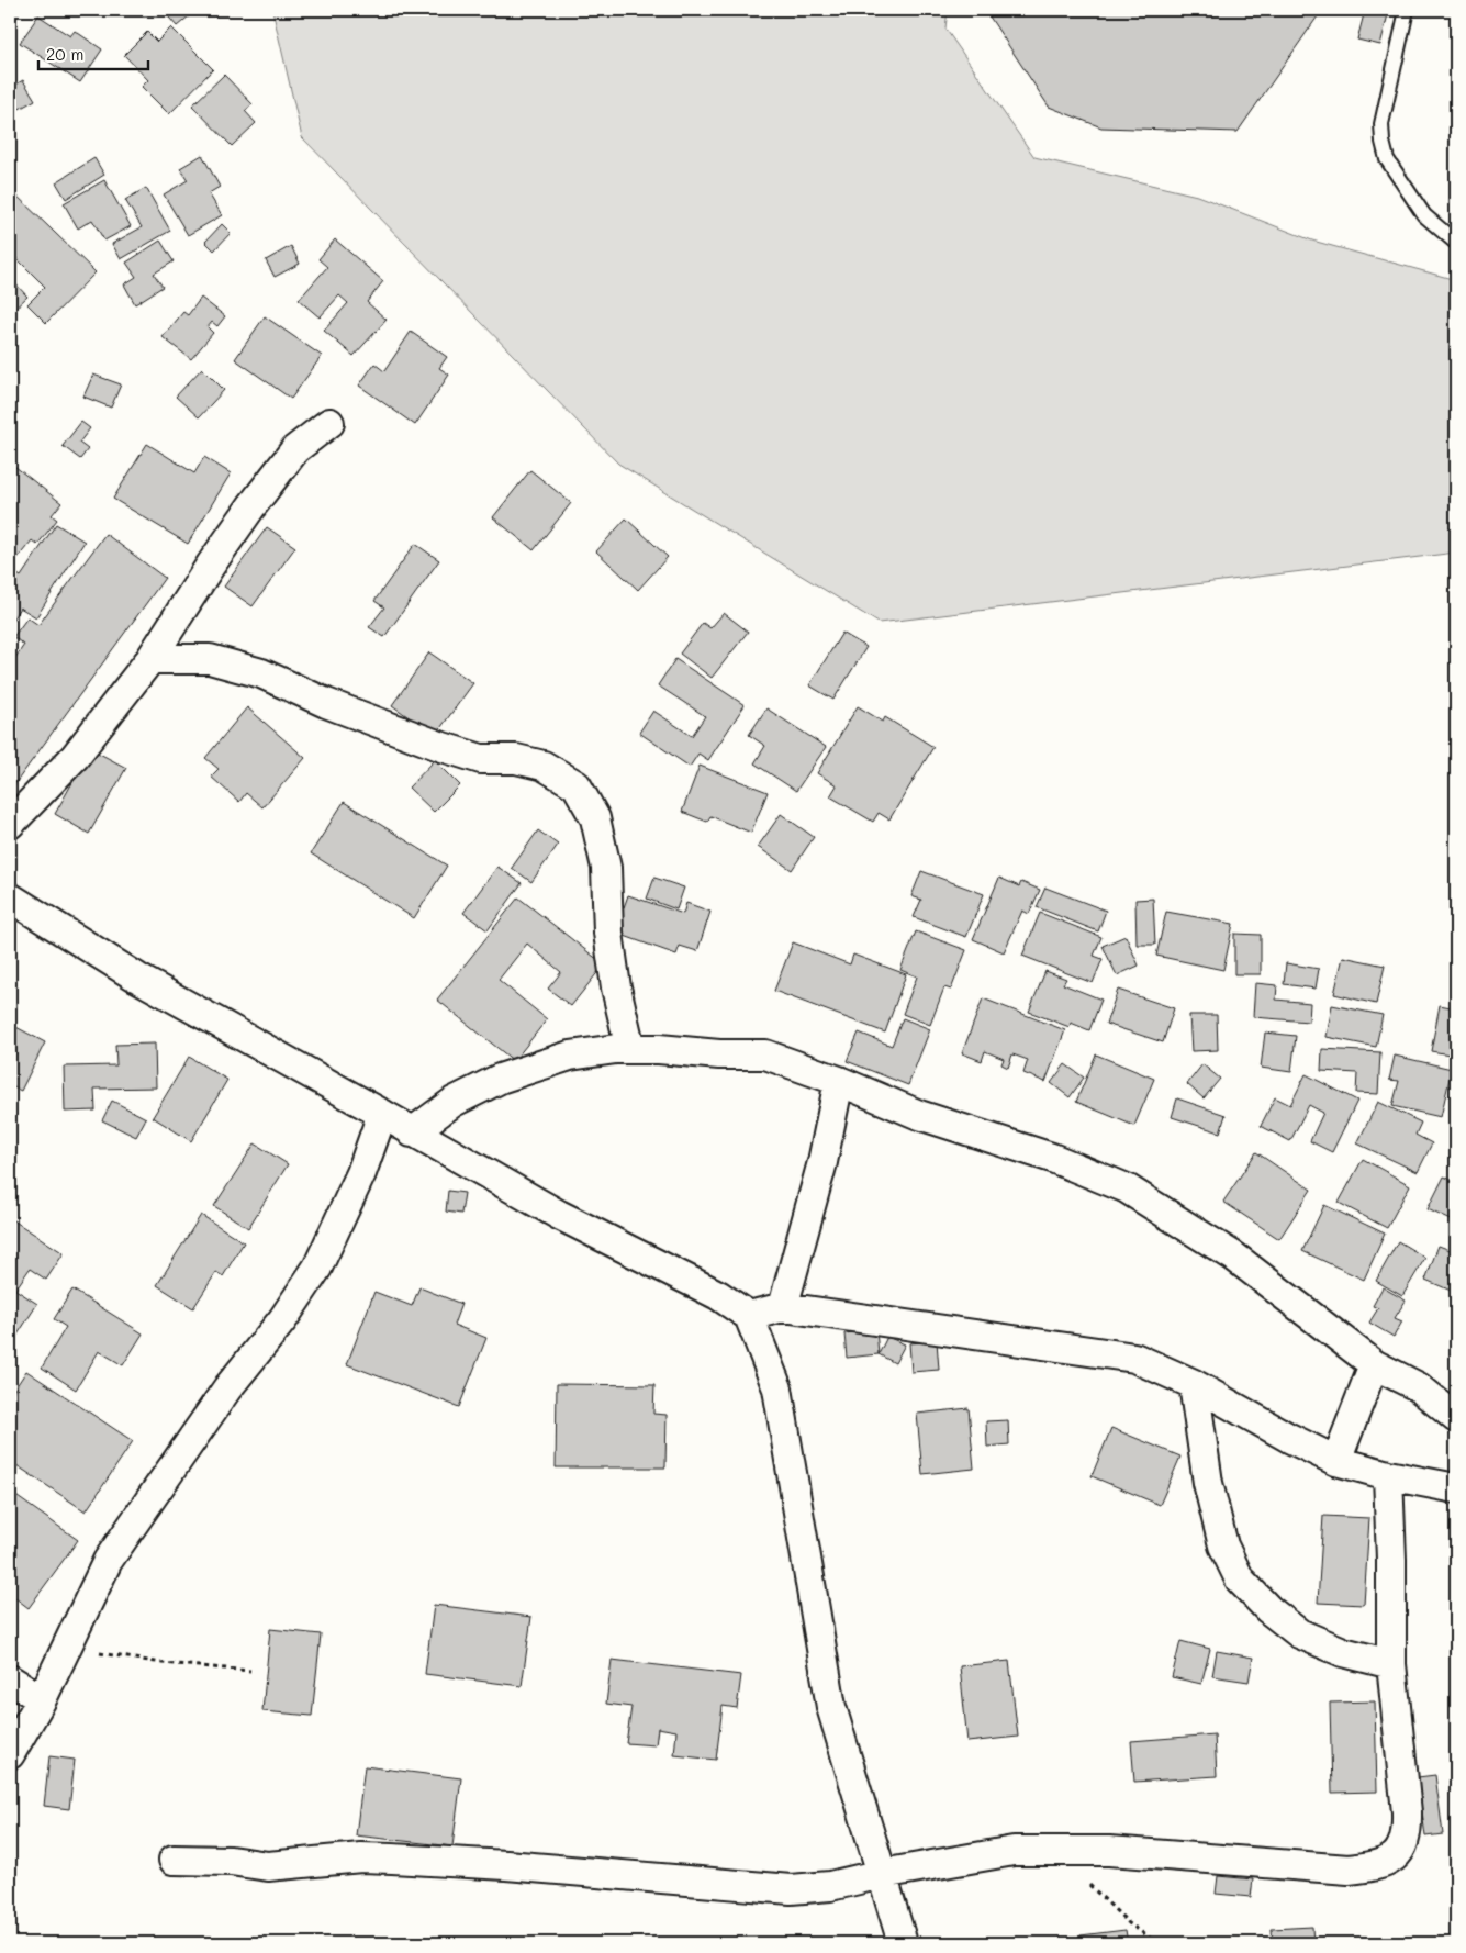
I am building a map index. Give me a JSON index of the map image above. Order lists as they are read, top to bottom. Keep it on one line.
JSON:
{"scale_bar":"20 m"}
